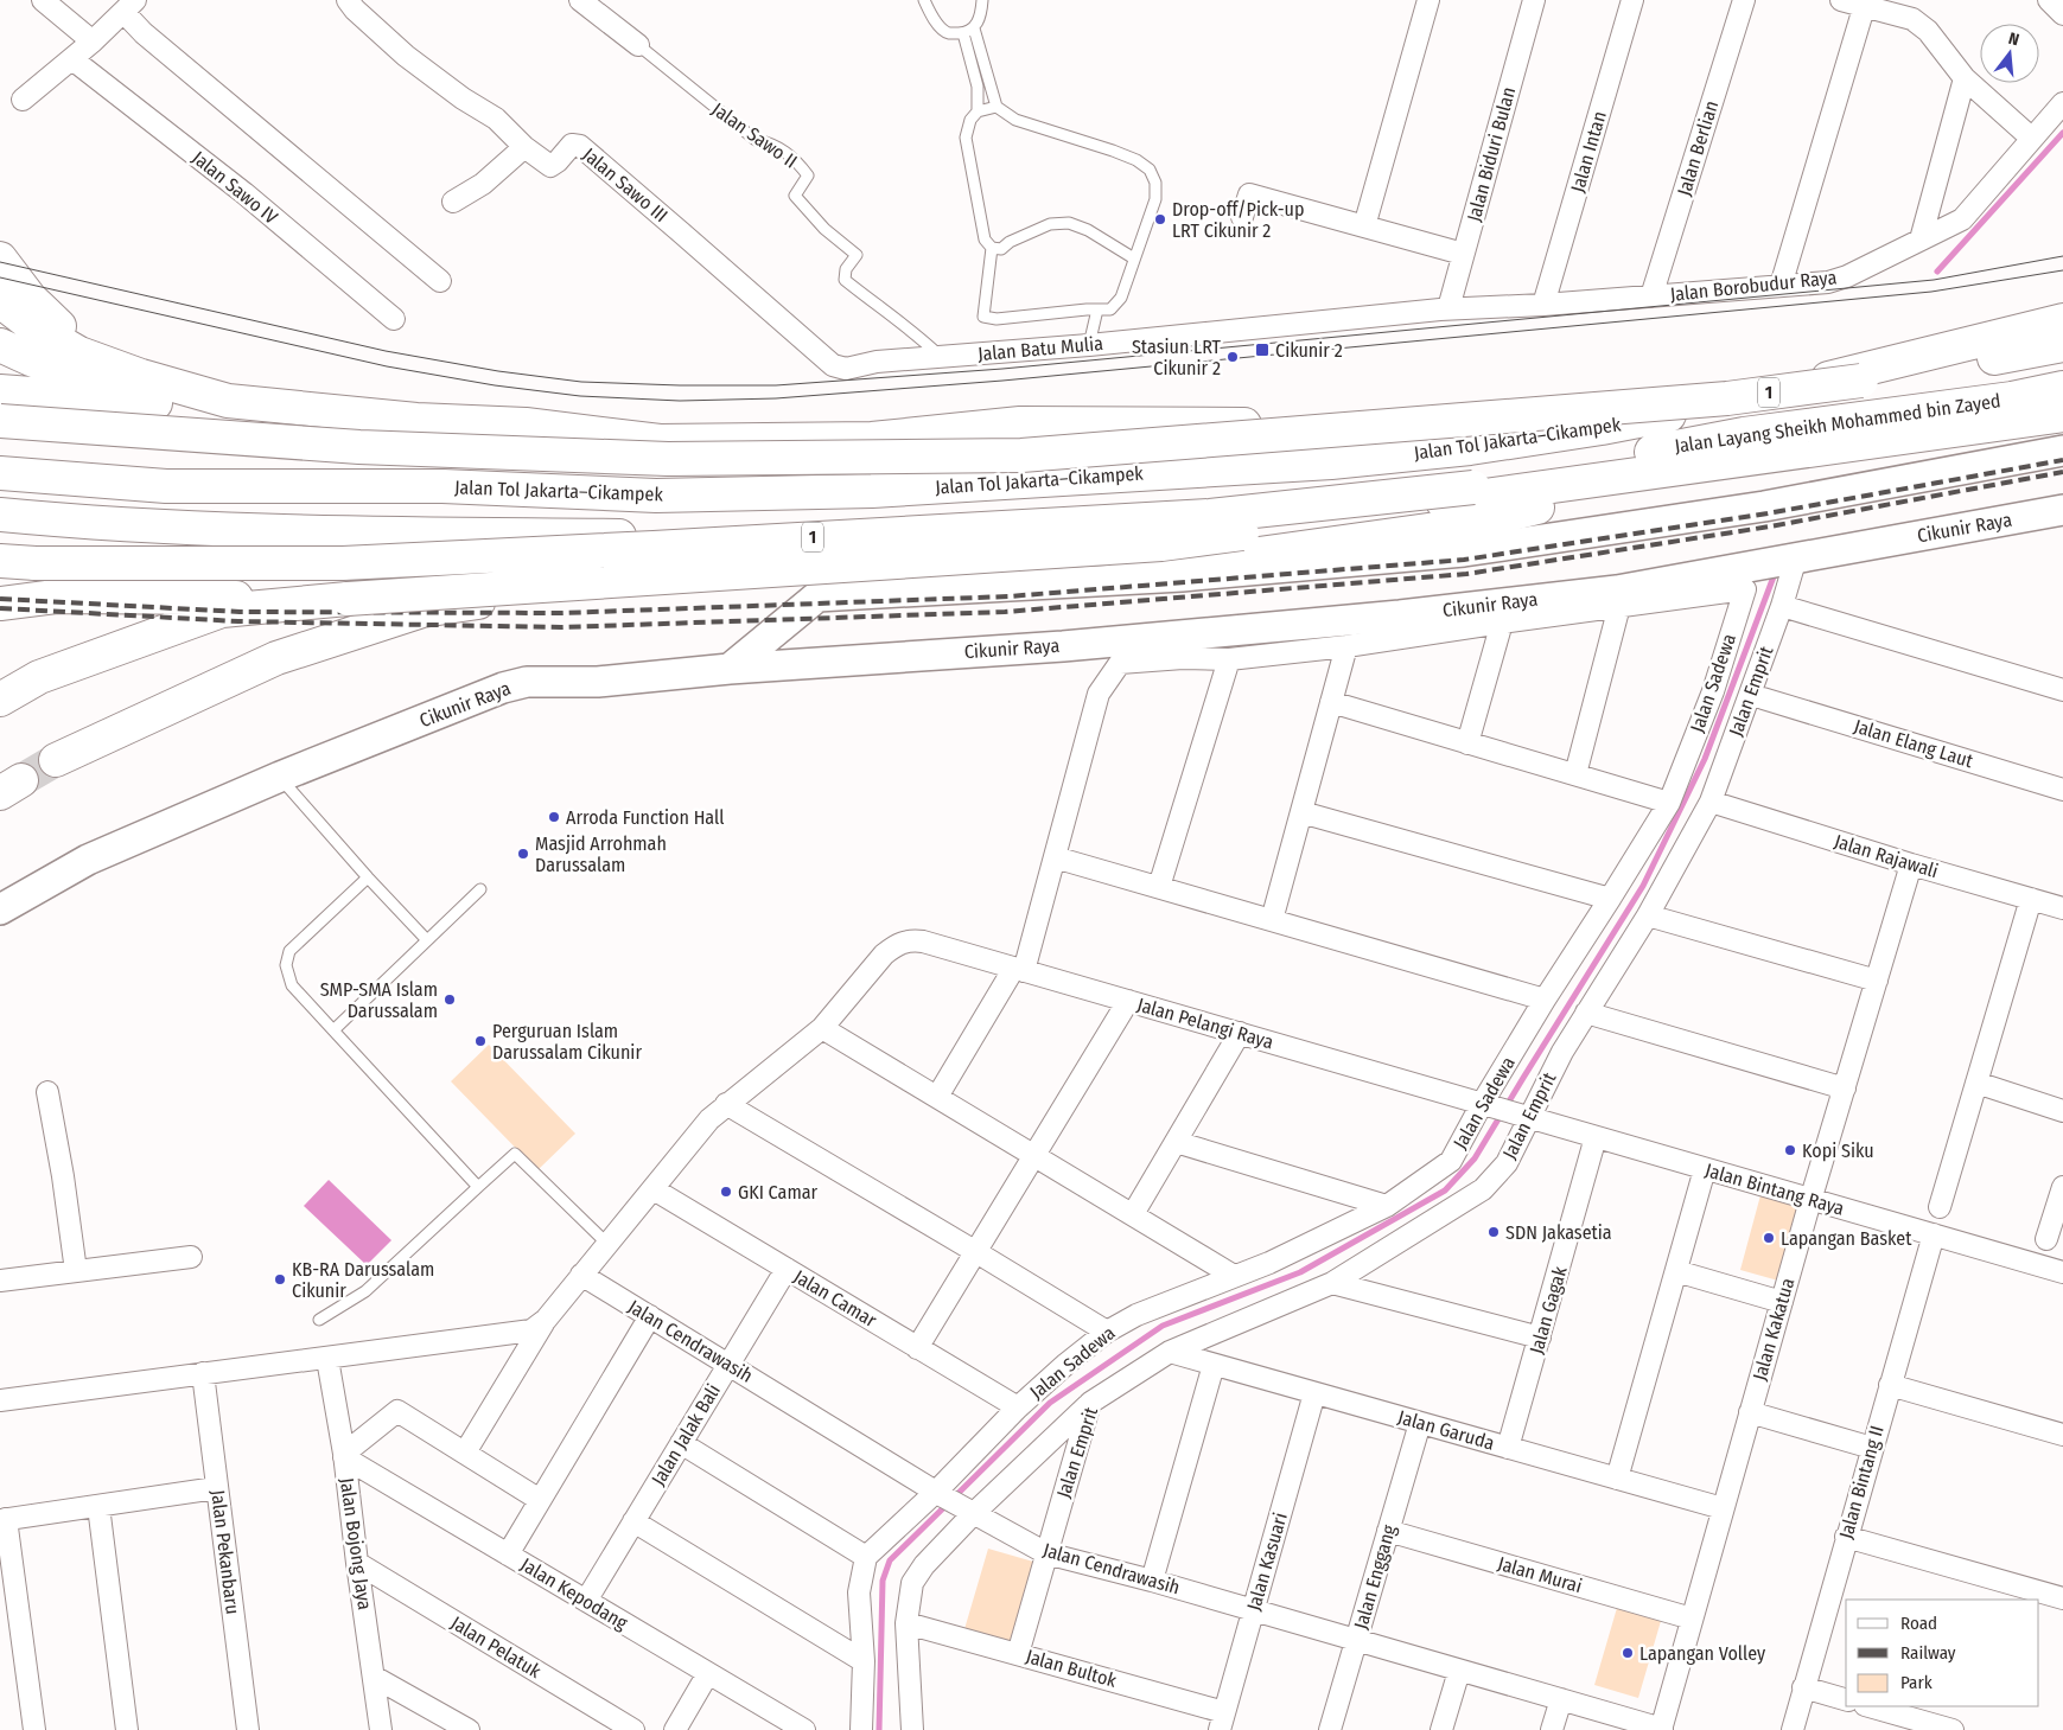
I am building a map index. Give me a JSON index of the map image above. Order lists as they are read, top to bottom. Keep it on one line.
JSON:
{"streets":{"highway":["1","Jalan Layang Sheikh Mohammed bin Zayed","Jalan Tol Jakarta–Cikampek"],"street":["Jalan Sawo II","Jalan Berlian","Jalan Intan","Jalan Biduri Bulan","Jalan Sawo III","Jalan Sawo IV","Jalan Borobudur Raya","Jalan Batu Mulia","Cikunir Raya","Jalan Sadewa","Jalan Emprit","Jalan Elang Laut","Jalan Rajawali","Jalan Pelangi Raya","Jalan Bintang Raya","Jalan Camar","Jalan Gagak","Jalan Kakatua","Jalan Cendrawasih","Jalan Garuda","Jalan Jalak Bali","Jalan Bintang II","Jalan Bojong Jaya","Jalan Pekanbaru","Jalan Kasuari","Jalan Murai","Jalan Enggang","Jalan Kepodang","Jalan Pelatuk","Jalan Bultok"]},"crossings":[["Jalan Sawo II","Jalan Batu Mulia"],["Jalan Berlian","Jalan Borobudur Raya"],["Jalan Intan","Jalan Borobudur Raya"],["Jalan Biduri Bulan","Jalan Borobudur Raya"],["Jalan Biduri Bulan","Jalan Batu Mulia"],["Jalan Sawo III","Jalan Batu Mulia"],["Jalan Borobudur Raya","Jalan Batu Mulia"],["Cikunir Raya","Jalan Emprit"],["Jalan Sadewa","Jalan Pelangi Raya"],["Jalan Sadewa","Jalan Bintang Raya"],["Jalan Sadewa","Jalan Camar"],["Jalan Sadewa","Jalan Cendrawasih"],["Jalan Emprit","Jalan Rajawali"],["Jalan Emprit","Jalan Bintang Raya"],["Jalan Emprit","Jalan Cendrawasih"],["Jalan Emprit","Jalan Garuda"],["Jalan Emprit","Jalan Bultok"],["Jalan Rajawali","Jalan Kakatua"],["Jalan Pelangi Raya","Jalan Bintang Raya"],["Jalan Bintang Raya","Jalan Gagak"],["Jalan Bintang Raya","Jalan Kakatua"],["Jalan Bintang Raya","Jalan Bintang II"],["Jalan Camar","Jalan Jalak Bali"],["Jalan Gagak","Jalan Garuda"],["Jalan Kakatua","Jalan Cendrawasih"],["Jalan Kakatua","Jalan Garuda"],["Jalan Kakatua","Jalan Murai"],["Jalan Cendrawasih","Jalan Jalak Bali"],["Jalan Cendrawasih","Jalan Kasuari"],["Jalan Cendrawasih","Jalan Enggang"],["Jalan Cendrawasih","Jalan Bultok"],["Jalan Garuda","Jalan Kasuari"],["Jalan Garuda","Jalan Enggang"],["Jalan Jalak Bali","Jalan Kepodang"],["Jalan Bojong Jaya","Jalan Kepodang"],["Jalan Bojong Jaya","Jalan Pelatuk"],["Jalan Kasuari","Jalan Bultok"],["Jalan Murai","Jalan Enggang"]],"places":{"other":["Drop-off/Pick-up LRT Cikunir 2","Stasiun LRT Cikunir 2","Arroda Function Hall","Masjid Arrohmah Darussalam","SMP-SMA Islam Darussalam","Perguruan Islam Darussalam Cikunir","Kopi Siku","GKI Camar","SDN Jakasetia","Lapangan Basket","KB-RA Darussalam Cikunir","Lapangan Volley"],"transit":["Cikunir 2"]},"legend":["Road","Railway","Park"],"north":"top"}
